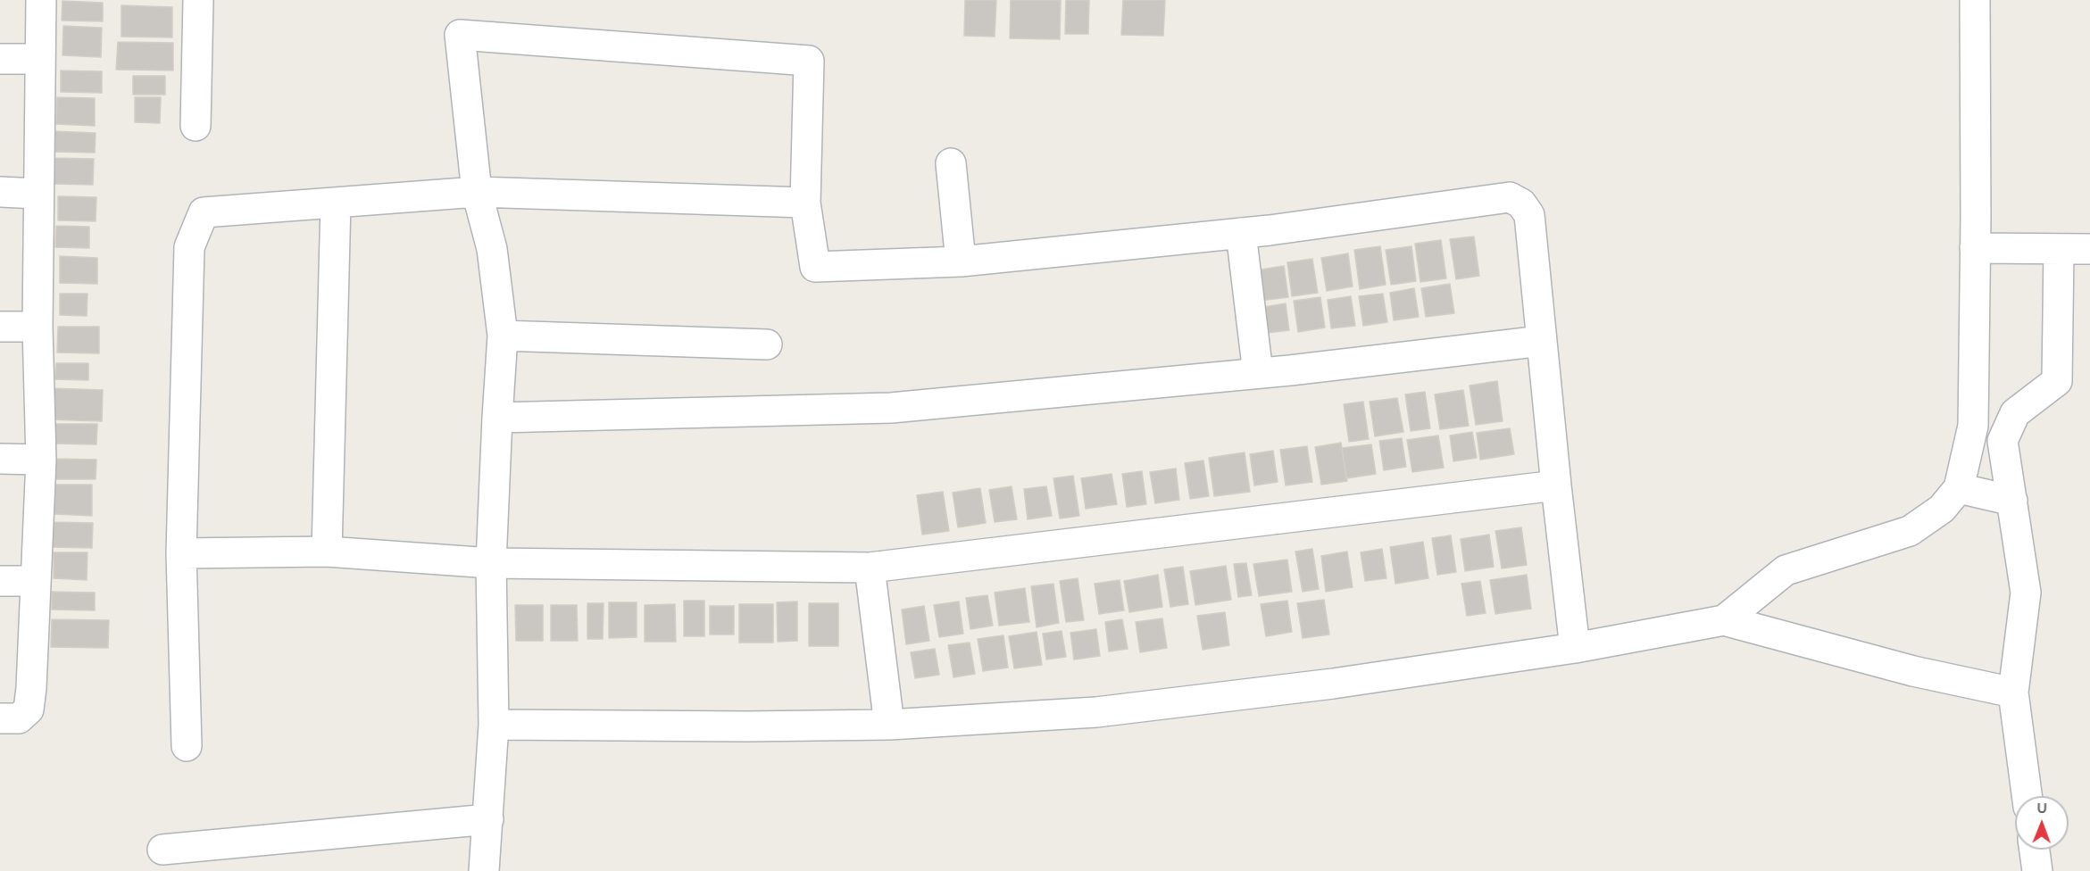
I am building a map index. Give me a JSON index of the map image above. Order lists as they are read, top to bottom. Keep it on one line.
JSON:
{"north":"top"}
